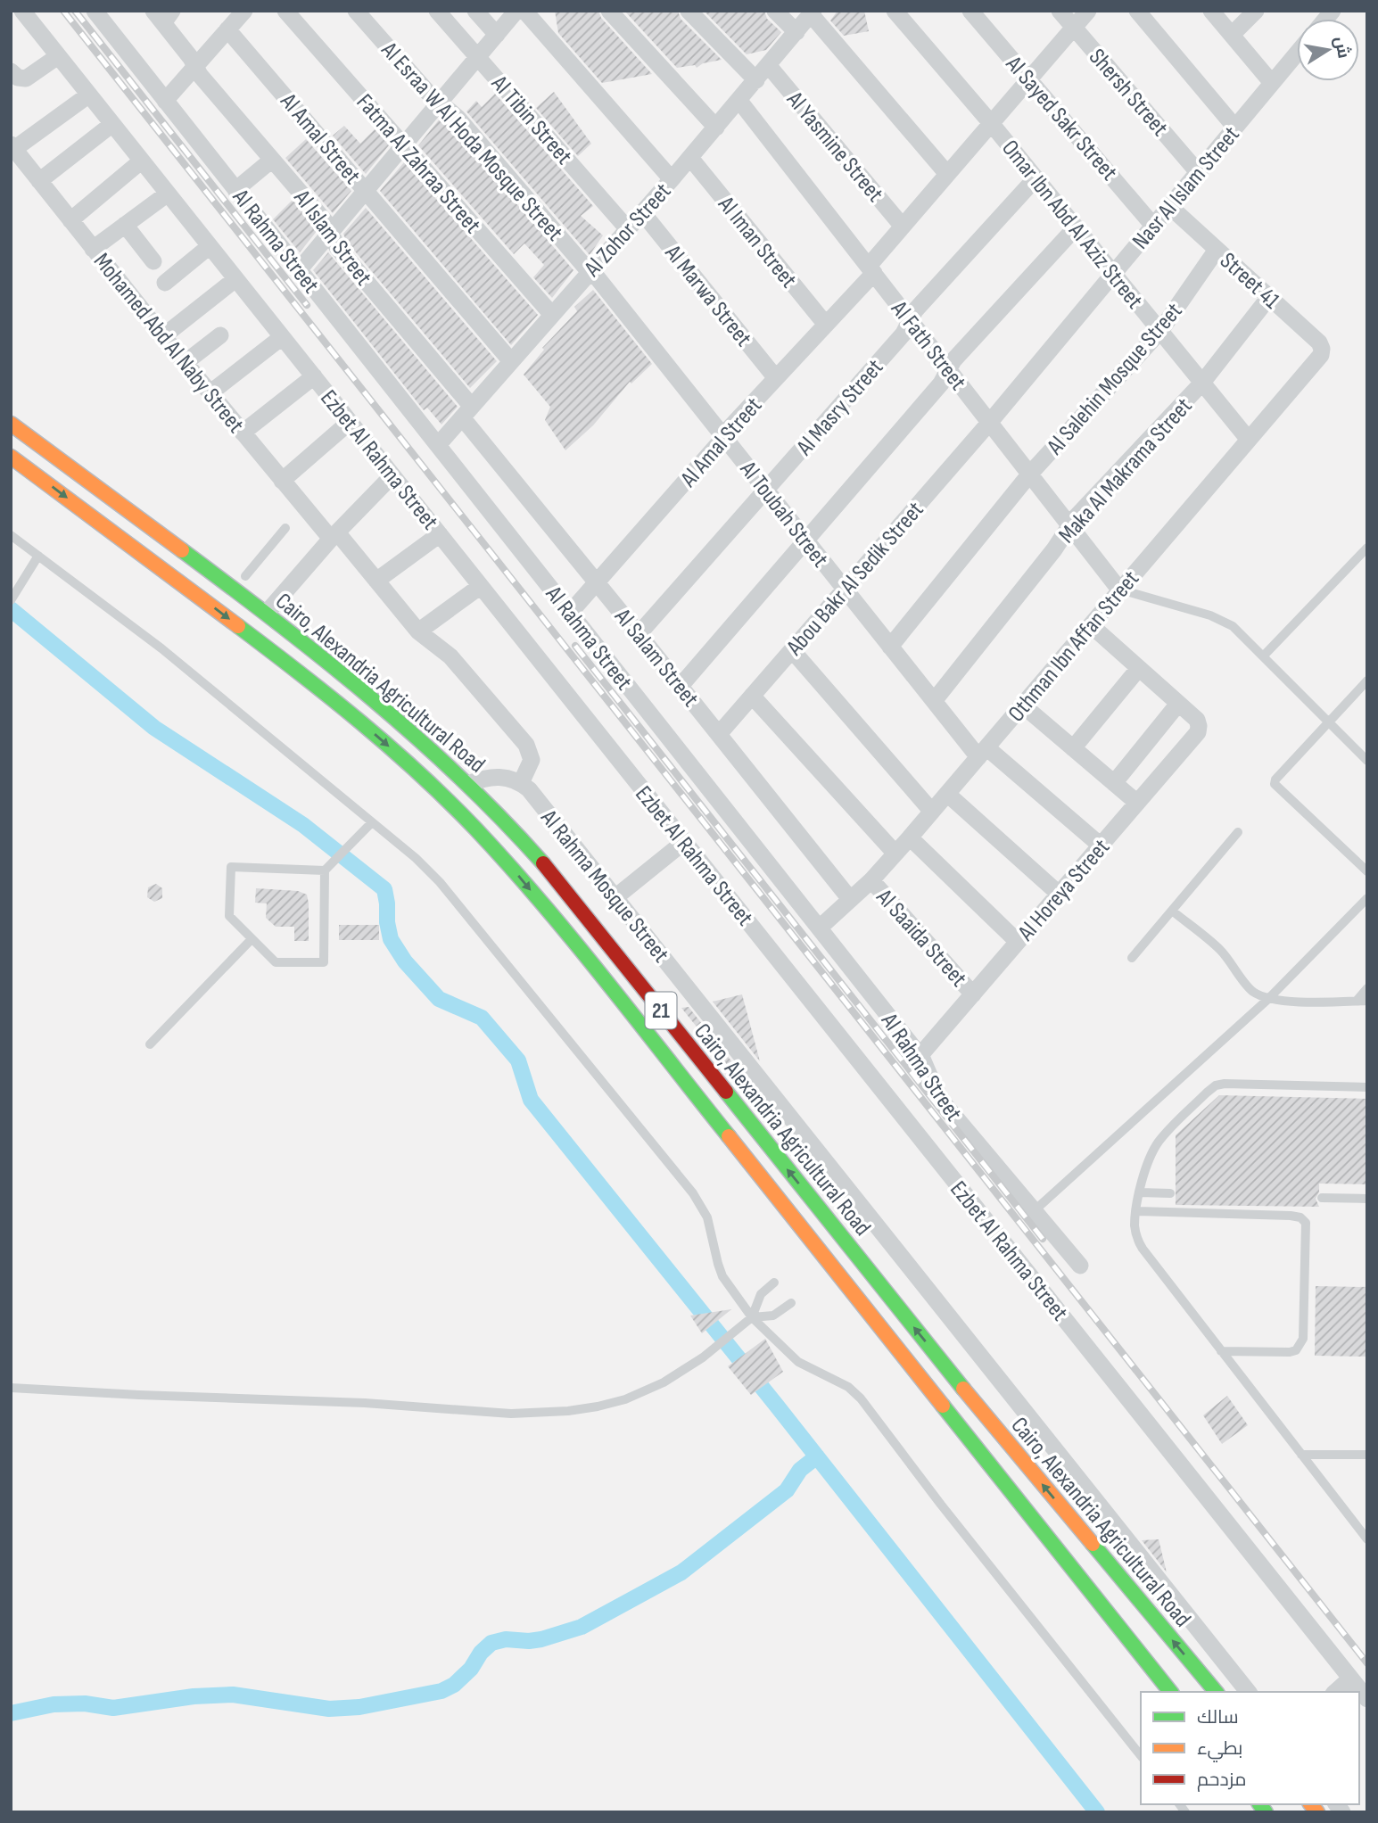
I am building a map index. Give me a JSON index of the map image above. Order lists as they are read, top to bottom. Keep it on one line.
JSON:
{"streets":{"highway":["Cairo, Alexandria Agricultural Road","21"],"street":["Shersh Street","Al Sayed Sakr Street","Al Tibin Street","Al Amal Street","Al Esraa W Al Hoda Mosque Street","Al Yasmine Street","Fatma Al Zahraa Street","Nasr Al Islam Street","Omar Ibn Abd Al Aziz Street","Al Zohor Street","Al Islam Street","Al Rahma Street","Al Iman Street","Street 41","Al Marwa Street","Mohamed Abd Al Naby Street","Al Fath Street","Al Salehin Mosque Street","Al Masry Street","Ezbet Al Rahma Street","Maka Al Makrama Street","Al Toubah Street","Abou Bakr Al Sedik Street","Othman Ibn Affan Street","Al Salam Street","Al Rahma Mosque Street","Al Horeya Street","Al Saaida Street"]},"crossings":[["Shersh Street","Al Amal Street"],["Shersh Street","Nasr Al Islam Street"],["Al Sayed Sakr Street","Al Amal Street"],["Al Sayed Sakr Street","Nasr Al Islam Street"],["Al Tibin Street","Al Zohor Street"],["Al Amal Street","Al Yasmine Street"],["Al Amal Street","Omar Ibn Abd Al Aziz Street"],["Al Amal Street","Al Zohor Street"],["Al Amal Street","Al Rahma Street"],["Al Amal Street","Al Iman Street"],["Al Amal Street","Al Marwa Street"],["Al Amal Street","Al Fath Street"],["Al Amal Street","Al Toubah Street"],["Al Amal Street","Al Salam Street"],["Al Esraa W Al Hoda Mosque Street","Al Zohor Street"],["Al Esraa W Al Hoda Mosque Street","Al Toubah Street"],["Al Yasmine Street","Al Zohor Street"],["Fatma Al Zahraa Street","Al Zohor Street"],["Nasr Al Islam Street","Omar Ibn Abd Al Aziz Street"],["Nasr Al Islam Street","Street 41"],["Nasr Al Islam Street","Al Fath Street"],["Nasr Al Islam Street","Abou Bakr Al Sedik Street"],["Omar Ibn Abd Al Aziz Street","Al Salehin Mosque Street"],["Omar Ibn Abd Al Aziz Street","Al Masry Street"],["Omar Ibn Abd Al Aziz Street","Maka Al Makrama Street"],["Omar Ibn Abd Al Aziz Street","Othman Ibn Affan Street"],["Al Zohor Street","Al Islam Street"],["Al Zohor Street","Al Rahma Street"],["Al Zohor Street","Al Iman Street"],["Al Zohor Street","Al Marwa Street"],["Al Zohor Street","Al Fath Street"],["Al Zohor Street","Al Toubah Street"],["Al Zohor Street","Al Salam Street"],["Al Islam Street","Al Salam Street"],["Al Rahma Street","Othman Ibn Affan Street"],["Al Rahma Street","Al Horeya Street"],["Street 41","Al Salehin Mosque Street"],["Street 41","Maka Al Makrama Street"],["Street 41","Othman Ibn Affan Street"],["Al Fath Street","Al Salehin Mosque Street"],["Al Fath Street","Al Masry Street"],["Al Fath Street","Maka Al Makrama Street"],["Al Fath Street","Abou Bakr Al Sedik Street"],["Al Fath Street","Othman Ibn Affan Street"],["Al Masry Street","Al Toubah Street"],["Al Masry Street","Al Salam Street"],["Maka Al Makrama Street","Al Toubah Street"],["Al Toubah Street","Abou Bakr Al Sedik Street"],["Al Toubah Street","Othman Ibn Affan Street"],["Al Toubah Street","Al Horeya Street"],["Abou Bakr Al Sedik Street","Al Salam Street"],["Othman Ibn Affan Street","Al Salam Street"],["Othman Ibn Affan Street","Al Saaida Street"],["Al Horeya Street","Al Saaida Street"]],"legend":["سالك","بطيء","مزدحم"],"north":"right"}
